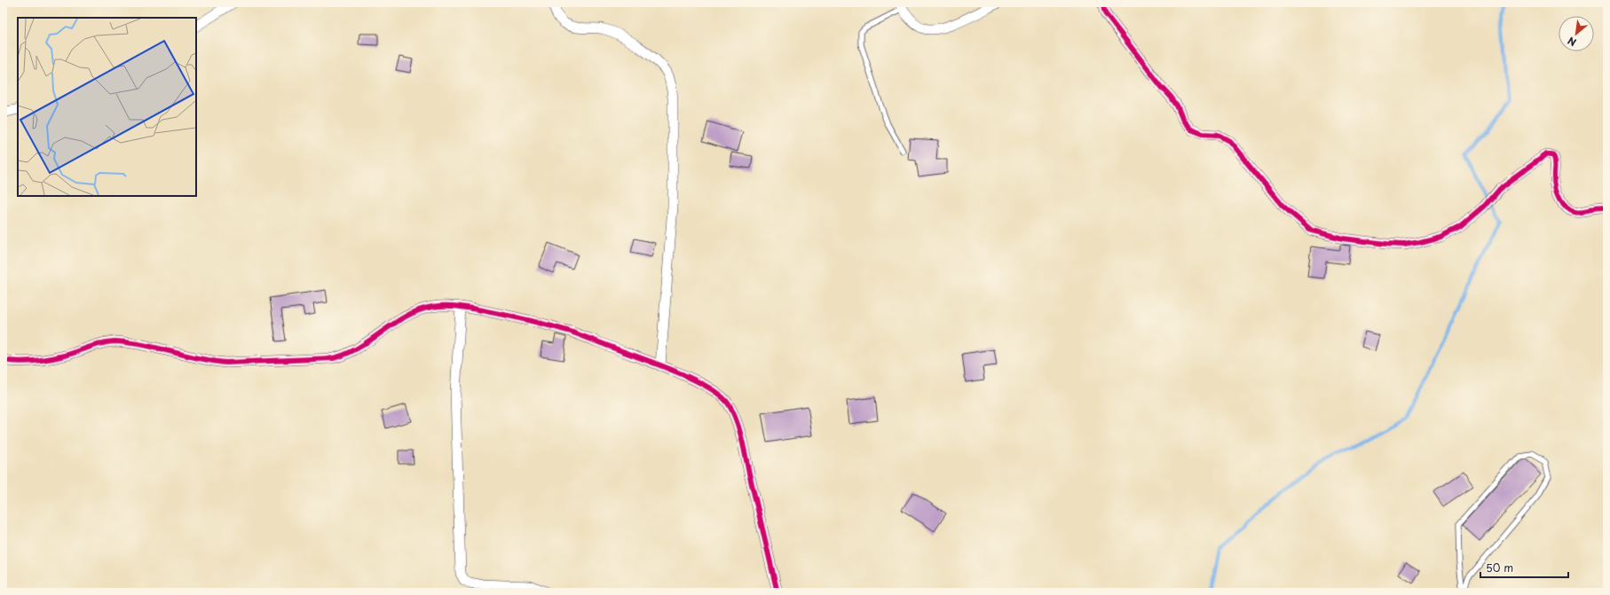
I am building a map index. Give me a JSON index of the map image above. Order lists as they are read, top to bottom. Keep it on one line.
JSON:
{"scale_bar":"50 m","north":"bottom left"}
